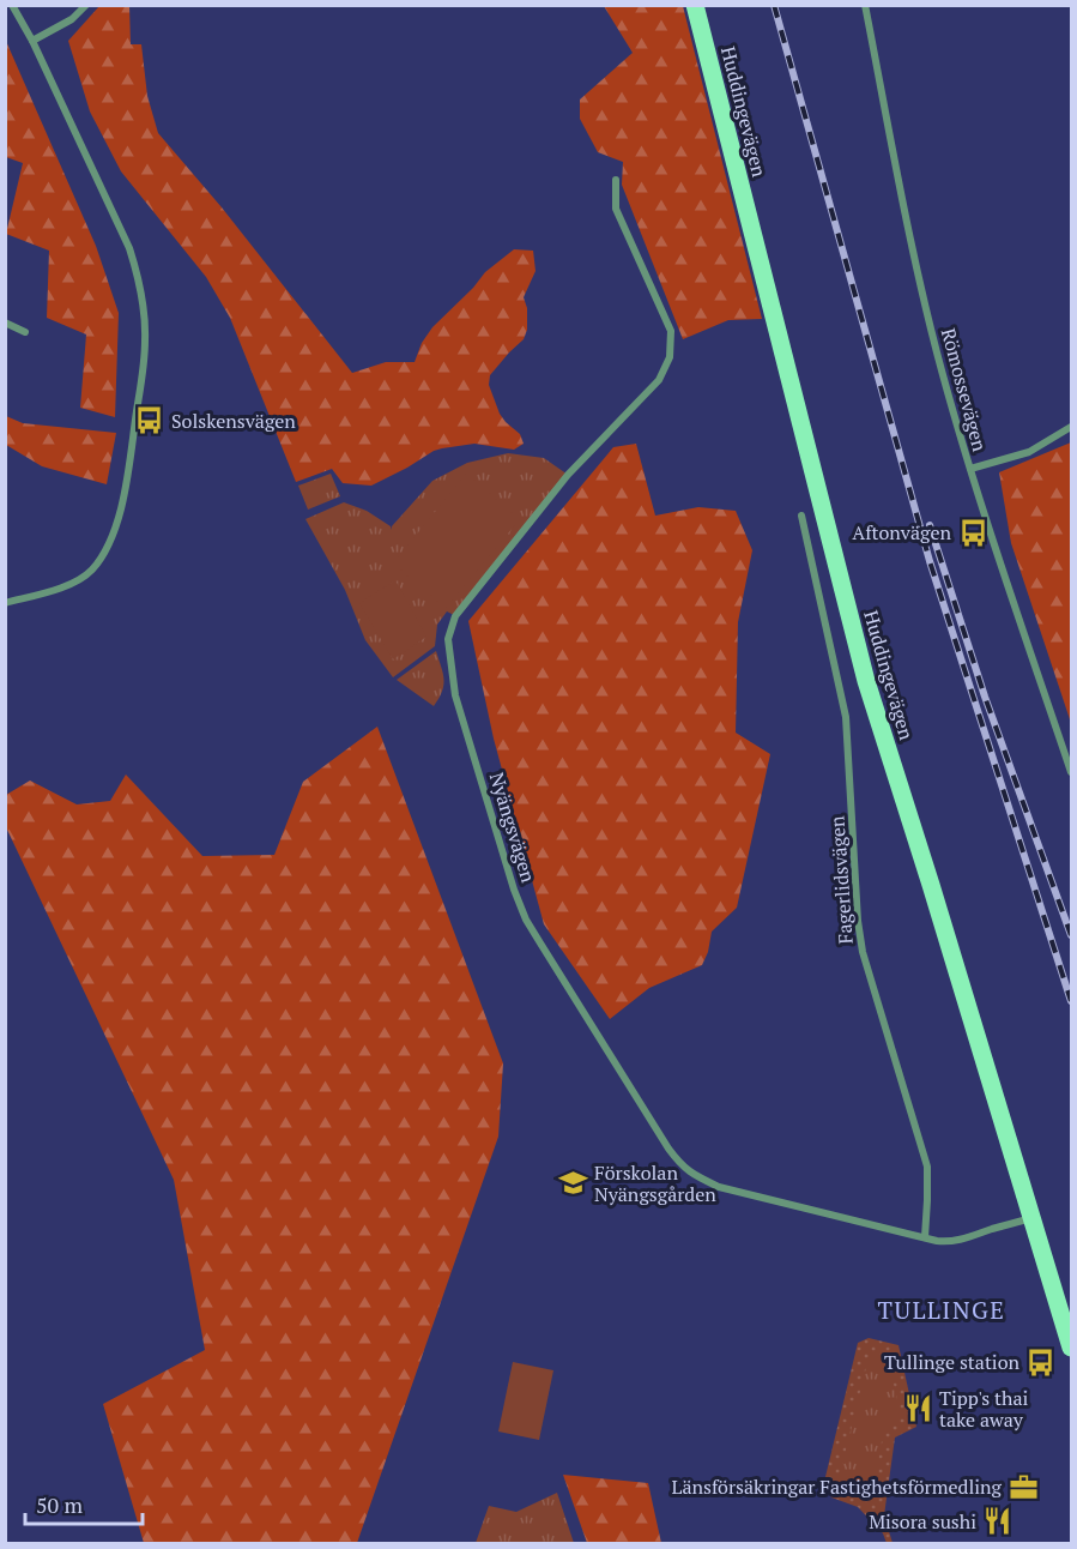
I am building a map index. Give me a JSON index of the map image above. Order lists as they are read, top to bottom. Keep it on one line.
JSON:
{"streets":{"main road":["Huddingevägen"],"street":["Römossevägen","Nyängsvägen","Fagerlidsvägen"]},"crossings":[["Huddingevägen","Nyängsvägen"],["Nyängsvägen","Fagerlidsvägen"]],"districts":["TULLINGE"],"places":{"bus stop":["Solskensvägen","Aftonvägen","Tullinge station"],"school or university":["Förskolan Nyängsgården"],"restaurant":["Tipp's thai take away","Misora sushi"],"office":["Länsförsäkringar Fastighetsförmedling"]},"scale_bar":"50 m"}
